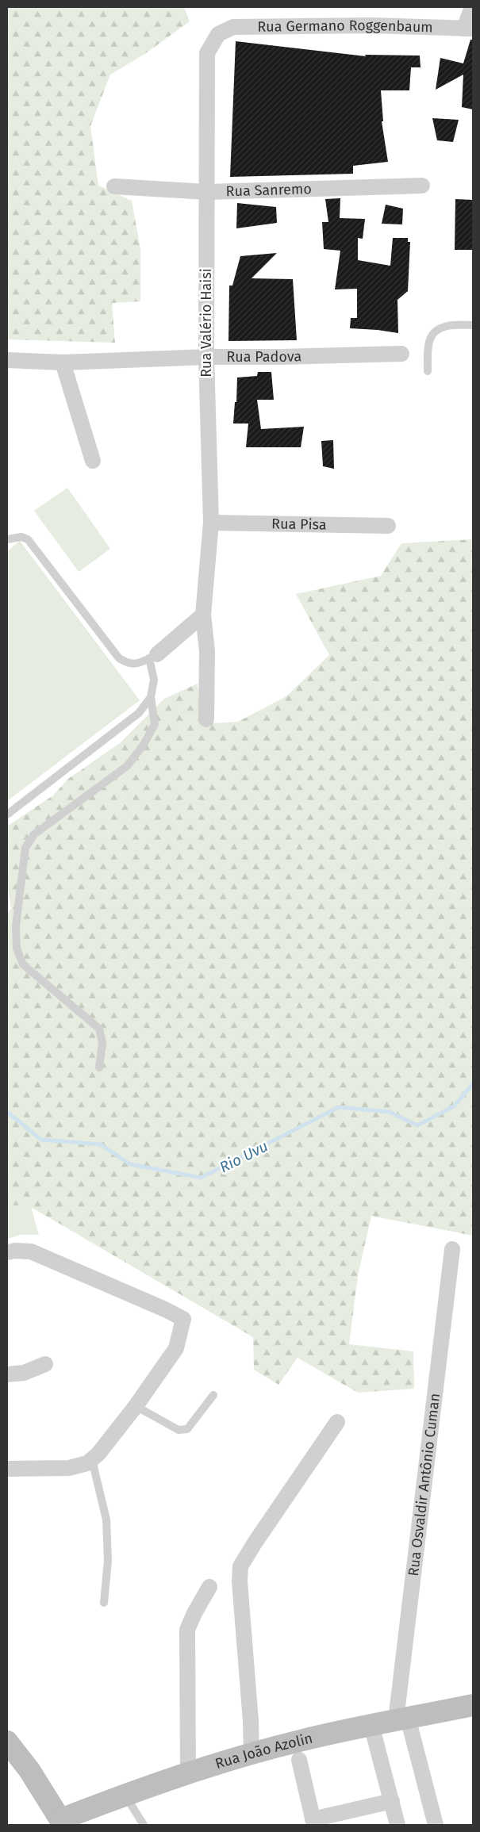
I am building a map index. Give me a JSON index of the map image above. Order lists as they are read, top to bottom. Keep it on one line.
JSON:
{"streets":{"street":["Rua Germano Roggenbaum","Rua Sanremo","Rua Valério Haisi","Rua Padova","Rua Pisa","Rua Osvaldir Antônio Cuman","Rua João Azolin"]},"crossings":[["Rua Germano Roggenbaum","Rua Valério Haisi"],["Rua Sanremo","Rua Valério Haisi"],["Rua Valério Haisi","Rua Padova"],["Rua Valério Haisi","Rua Pisa"],["Rua Osvaldir Antônio Cuman","Rua João Azolin"]],"water":["Rio Uvu"]}
